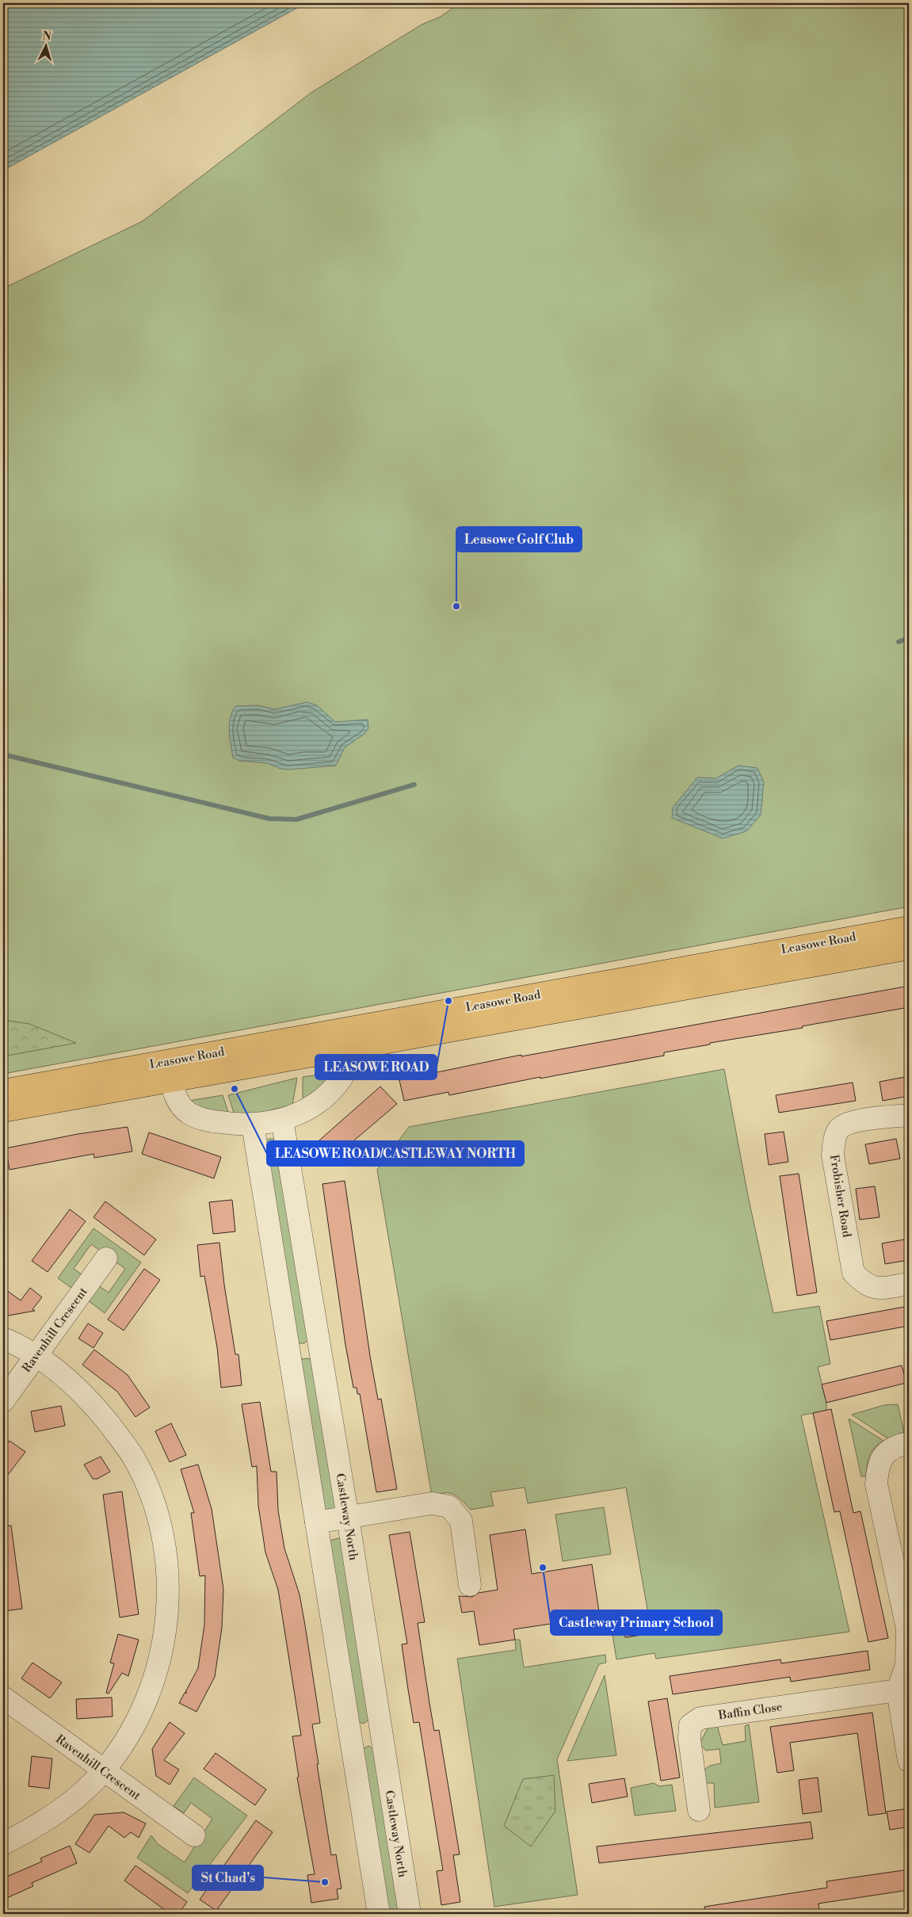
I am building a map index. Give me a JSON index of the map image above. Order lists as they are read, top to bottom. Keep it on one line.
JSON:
{"streets":{"main road":["Leasowe Road"],"street":["Frobisher Road","Ravenhill Crescent","Castleway North","Baffin Close"]},"crossings":[["Leasowe Road","Castleway North"]],"places":["Leasowe Golf Club","LEASOWE ROAD","LEASOWE ROAD/CASTLEWAY NORTH","Castleway Primary School","St Chad's"],"north":"top"}
